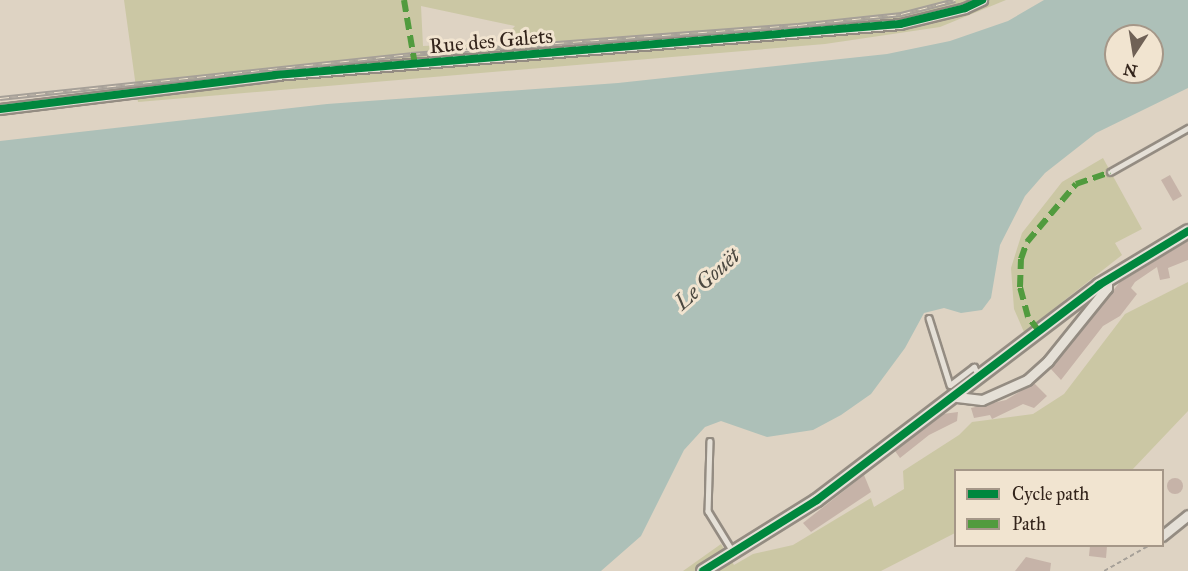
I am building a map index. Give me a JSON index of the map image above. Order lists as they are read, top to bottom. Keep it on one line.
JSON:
{"streets":{"street":["Rue des Galets"]},"water":["Le Gouët"],"legend":["Cycle path","Path"],"north":"bottom"}
